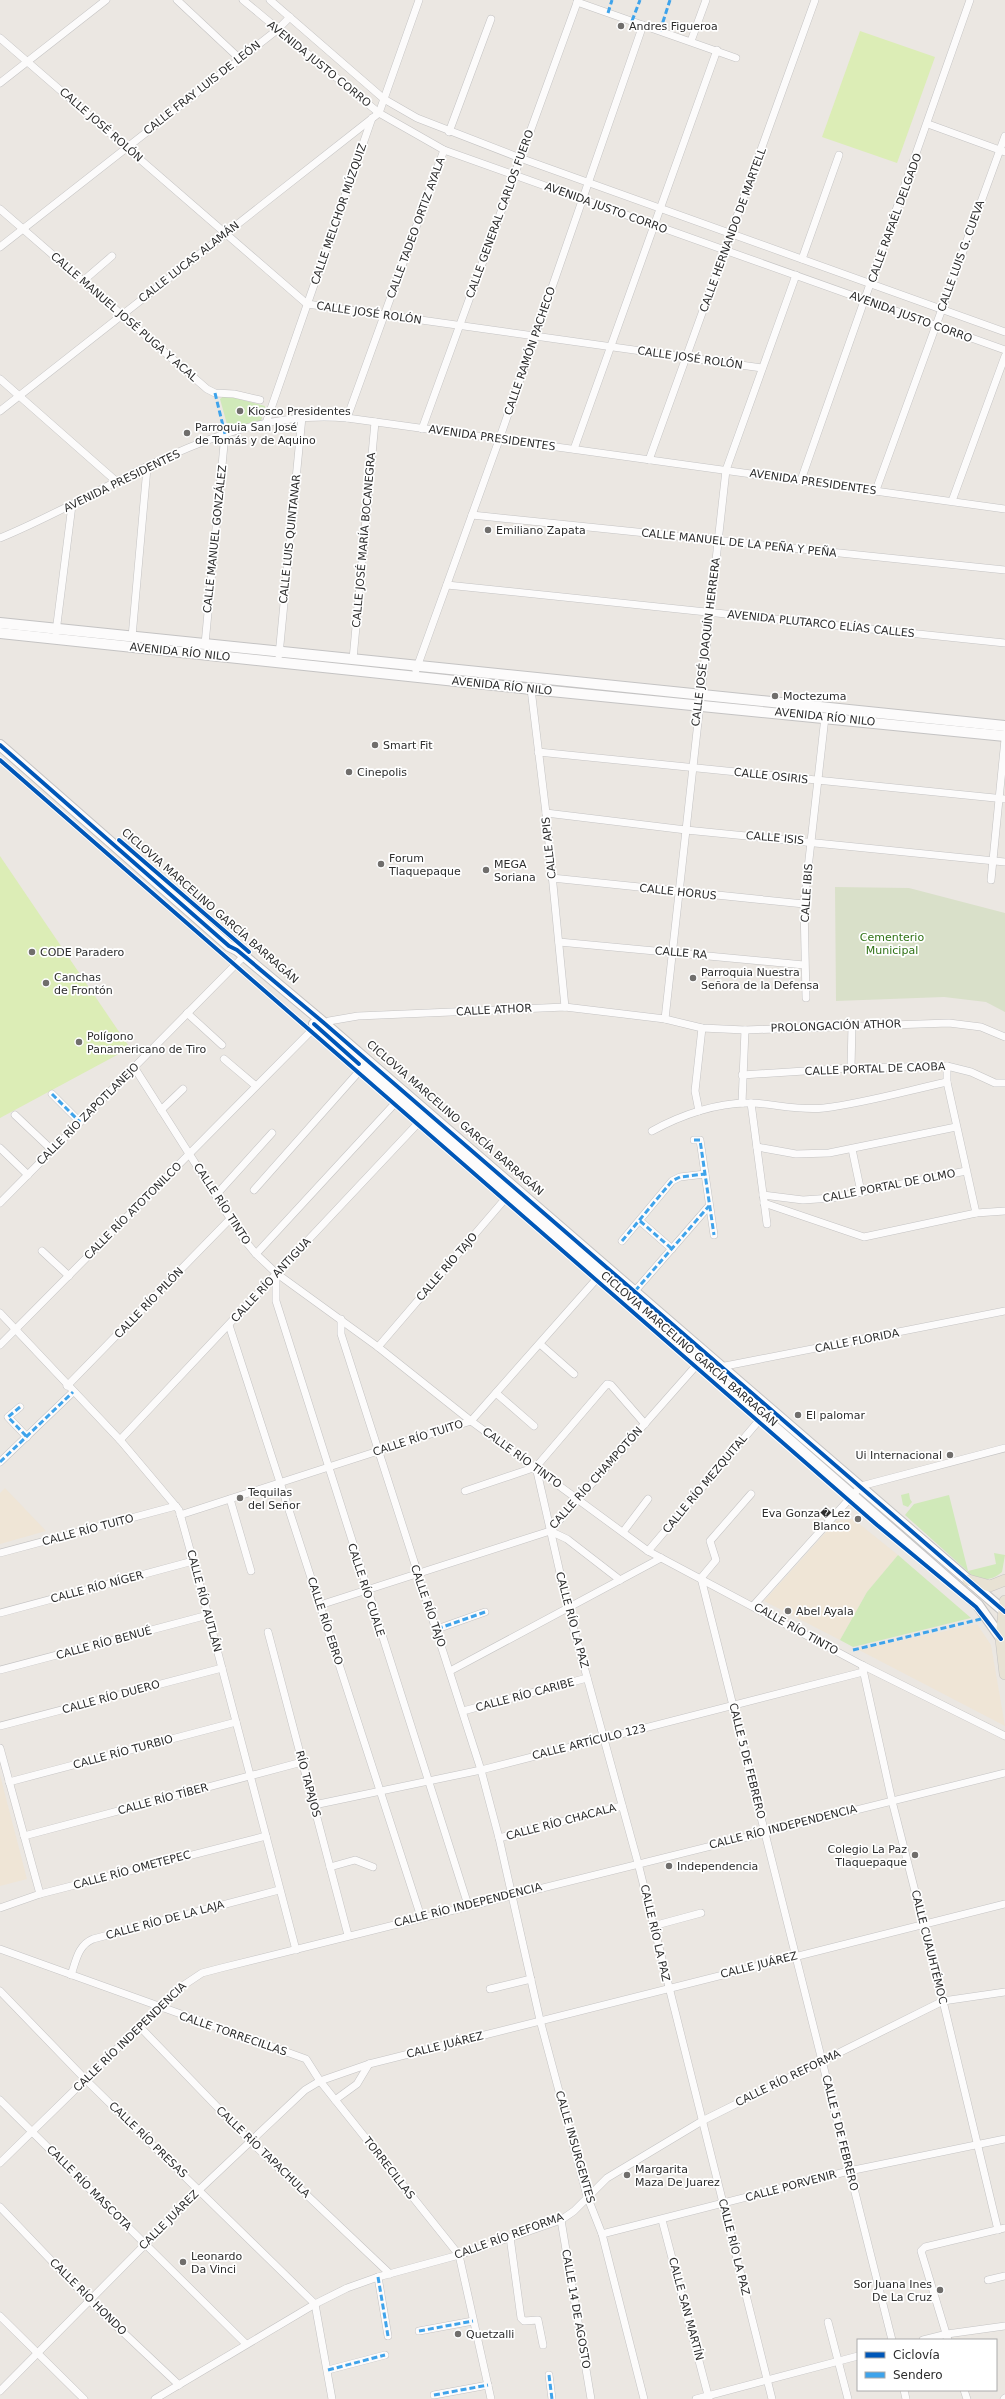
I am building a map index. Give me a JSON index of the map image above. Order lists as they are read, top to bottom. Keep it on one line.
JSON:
{"streets":{"main road":["AVENIDA RÍO NILO"],"street":["AVENIDA JUSTO CORRO","CALLE FRAY LUIS DE LEÓN","CALLE JOSÉ ROLÓN","CALLE MELCHOR MÚZQUIZ","CALLE GENERAL CARLOS FUERO","CALLE RAFAÉL DELGADO","CALLE TADEO ORTIZ AYALA","CALLE HERNANDO DE MARTELL","CALLE LUIS G. CUEVA","CALLE LUCAS ALAMÁN","CALLE MANUEL JOSÉ PUGA Y ACAL","CALLE RAMÓN PACHECO","AVENIDA PRESIDENTES","CALLE MANUEL GONZÁLEZ","CALLE LUIS QUINTANAR","CALLE JOSÉ MARÍA BOCANEGRA","CALLE MANUEL DE LA PEÑA Y PEÑA","AVENIDA PLUTARCO ELÍAS CALLES","CALLE JOSÉ JOAQUÍN HERRERA","CALLE OSIRIS","CALLE ISIS","CALLE APIS","CALLE HORUS","CALLE IBIS","CALLE RA","CALLE ATHOR","PROLONGACIÓN ATHOR","CALLE PORTAL DE CAOBA","CALLE RÍO ZAPOTLANEJO","CALLE PORTAL DE OLMO","CALLE RÍO TINTO","CALLE RÍO ATOTONILCO","CALLE RÍO TAJO","CALLE RÍO ANTIGUA","CALLE RÍO PILÓN","CALLE FLORIDA","CALLE RÍO TUITO","CALLE RÍO CHAMPOTÓN","CALLE RÍO MEZQUITAL","CALLE RÍO NÍGER","CALLE RÍO CUALE","CALLE RÍO AUTLÁN","CALLE RÍO LA PAZ","CALLE RÍO EBRO","CALLE RÍO BENUÉ","CALLE RÍO CARIBE","CALLE RÍO DUERO","CALLE ARTÍCULO 123","CALLE RÍO TURBIO","CALLE 5 DE FEBRERO","RÍO TAPAJOS","CALLE RÍO TÍBER","CALLE RÍO CHACALA","CALLE RÍO INDEPENDENCIA","CALLE RÍO OMETEPEC","CALLE RÍO DE LA LAJA","CALLE CUAUHTÉMOC","CALLE JUÁREZ","CALLE TORRECILLAS","CALLE RÍO REFORMA","CALLE RÍO PRESAS","CALLE INSURGENTES","CALLE RÍO TAPACHULA","TORRECILLAS","CALLE PORVENIR","CALLE RÍO MASCOTA","CALLE RÍO HONDO","CALLE 14 DE AGOSTO","CALLE SAN MARTÍN"],"cycle path":["CICLOVIA MARCELINO GARCÍA BARRAGÁN"]},"crossings":[["AVENIDA JUSTO CORRO","CALLE FRAY LUIS DE LEÓN"],["AVENIDA JUSTO CORRO","CALLE GENERAL CARLOS FUERO"],["AVENIDA JUSTO CORRO","CALLE RAFAÉL DELGADO"],["AVENIDA JUSTO CORRO","CALLE TADEO ORTIZ AYALA"],["AVENIDA JUSTO CORRO","CALLE HERNANDO DE MARTELL"],["AVENIDA JUSTO CORRO","CALLE LUIS G. CUEVA"],["AVENIDA JUSTO CORRO","CALLE LUCAS ALAMÁN"],["AVENIDA JUSTO CORRO","CALLE RAMÓN PACHECO"],["AVENIDA JUSTO CORRO","CALLE JOSÉ JOAQUÍN HERRERA"],["CALLE FRAY LUIS DE LEÓN","CALLE JOSÉ ROLÓN"],["CALLE FRAY LUIS DE LEÓN","CALLE MANUEL JOSÉ PUGA Y ACAL"],["CALLE JOSÉ ROLÓN","CALLE MELCHOR MÚZQUIZ"],["CALLE JOSÉ ROLÓN","CALLE GENERAL CARLOS FUERO"],["CALLE JOSÉ ROLÓN","CALLE TADEO ORTIZ AYALA"],["CALLE JOSÉ ROLÓN","CALLE HERNANDO DE MARTELL"],["CALLE JOSÉ ROLÓN","CALLE LUCAS ALAMÁN"],["CALLE JOSÉ ROLÓN","CALLE RAMÓN PACHECO"],["CALLE JOSÉ ROLÓN","CALLE JOSÉ JOAQUÍN HERRERA"],["CALLE MELCHOR MÚZQUIZ","CALLE LUCAS ALAMÁN"],["CALLE MELCHOR MÚZQUIZ","AVENIDA PRESIDENTES"],["CALLE GENERAL CARLOS FUERO","AVENIDA PRESIDENTES"],["CALLE RAFAÉL DELGADO","AVENIDA PRESIDENTES"],["CALLE TADEO ORTIZ AYALA","AVENIDA PRESIDENTES"],["CALLE HERNANDO DE MARTELL","AVENIDA PRESIDENTES"],["CALLE LUIS G. CUEVA","AVENIDA PRESIDENTES"],["CALLE LUCAS ALAMÁN","CALLE MANUEL JOSÉ PUGA Y ACAL"],["CALLE RAMÓN PACHECO","AVENIDA PRESIDENTES"],["CALLE RAMÓN PACHECO","CALLE MANUEL DE LA PEÑA Y PEÑA"],["CALLE RAMÓN PACHECO","AVENIDA PLUTARCO ELÍAS CALLES"],["CALLE RAMÓN PACHECO","AVENIDA RÍO NILO"],["AVENIDA PRESIDENTES","CALLE MANUEL GONZÁLEZ"],["AVENIDA PRESIDENTES","CALLE LUIS QUINTANAR"],["AVENIDA PRESIDENTES","CALLE JOSÉ MARÍA BOCANEGRA"],["AVENIDA PRESIDENTES","CALLE JOSÉ JOAQUÍN HERRERA"],["CALLE MANUEL GONZÁLEZ","AVENIDA RÍO NILO"],["CALLE LUIS QUINTANAR","AVENIDA RÍO NILO"],["CALLE JOSÉ MARÍA BOCANEGRA","AVENIDA RÍO NILO"],["CALLE MANUEL DE LA PEÑA Y PEÑA","CALLE JOSÉ JOAQUÍN HERRERA"],["AVENIDA PLUTARCO ELÍAS CALLES","CALLE JOSÉ JOAQUÍN HERRERA"],["CALLE JOSÉ JOAQUÍN HERRERA","AVENIDA RÍO NILO"],["CALLE JOSÉ JOAQUÍN HERRERA","CALLE OSIRIS"],["CALLE JOSÉ JOAQUÍN HERRERA","CALLE ISIS"],["CALLE JOSÉ JOAQUÍN HERRERA","CALLE HORUS"],["CALLE JOSÉ JOAQUÍN HERRERA","CALLE RA"],["CALLE JOSÉ JOAQUÍN HERRERA","CALLE ATHOR"],["CALLE JOSÉ JOAQUÍN HERRERA","PROLONGACIÓN ATHOR"],["AVENIDA RÍO NILO","CALLE APIS"],["AVENIDA RÍO NILO","CALLE IBIS"],["CALLE OSIRIS","CALLE APIS"],["CALLE OSIRIS","CALLE IBIS"],["CALLE ISIS","CALLE APIS"],["CALLE ISIS","CALLE IBIS"],["CALLE APIS","CALLE HORUS"],["CALLE APIS","CALLE RA"],["CALLE APIS","CALLE ATHOR"],["CALLE HORUS","CALLE IBIS"],["CALLE IBIS","CALLE RA"],["CALLE ATHOR","PROLONGACIÓN ATHOR"],["CALLE ATHOR","CALLE RÍO ATOTONILCO"],["CALLE RÍO ZAPOTLANEJO","CALLE RÍO TINTO"],["CALLE RÍO TINTO","CALLE RÍO ATOTONILCO"],["CALLE RÍO TINTO","CALLE RÍO TAJO"],["CALLE RÍO TINTO","CALLE RÍO ANTIGUA"],["CALLE RÍO TINTO","CALLE RÍO PILÓN"],["CALLE RÍO TINTO","CALLE RÍO TUITO"],["CALLE RÍO TINTO","CALLE RÍO CHAMPOTÓN"],["CALLE RÍO TINTO","CALLE RÍO MEZQUITAL"],["CALLE RÍO TINTO","CALLE RÍO CUALE"],["CALLE RÍO TINTO","CALLE RÍO LA PAZ"],["CALLE RÍO TINTO","CALLE ARTÍCULO 123"],["CALLE RÍO TINTO","CALLE 5 DE FEBRERO"],["CALLE RÍO TINTO","CALLE CUAUHTÉMOC"],["CALLE RÍO ATOTONILCO","CALLE RÍO AUTLÁN"],["CALLE RÍO TAJO","CALLE RÍO TUITO"],["CALLE RÍO TAJO","CALLE RÍO CHAMPOTÓN"],["CALLE RÍO TAJO","CALLE RÍO CARIBE"],["CALLE RÍO TAJO","CALLE ARTÍCULO 123"],["CALLE RÍO TAJO","CALLE RÍO CHACALA"],["CALLE RÍO TAJO","CALLE RÍO INDEPENDENCIA"],["CALLE RÍO TAJO","CALLE INSURGENTES"],["CALLE RÍO ANTIGUA","CALLE RÍO CUALE"],["CALLE RÍO ANTIGUA","CALLE RÍO AUTLÁN"],["CALLE RÍO ANTIGUA","CALLE RÍO EBRO"],["CALLE RÍO PILÓN","CALLE RÍO AUTLÁN"],["CALLE RÍO TUITO","CALLE RÍO CUALE"],["CALLE RÍO TUITO","CALLE RÍO AUTLÁN"],["CALLE RÍO TUITO","CALLE RÍO EBRO"],["CALLE RÍO CHAMPOTÓN","CALLE RÍO CUALE"],["CALLE RÍO CHAMPOTÓN","CALLE RÍO LA PAZ"],["CALLE RÍO CHAMPOTÓN","CALLE RÍO EBRO"],["CALLE RÍO NÍGER","CALLE RÍO AUTLÁN"],["CALLE RÍO CUALE","CALLE ARTÍCULO 123"],["CALLE RÍO CUALE","CALLE RÍO INDEPENDENCIA"],["CALLE RÍO AUTLÁN","CALLE RÍO BENUÉ"],["CALLE RÍO AUTLÁN","CALLE RÍO DUERO"],["CALLE RÍO AUTLÁN","CALLE RÍO TURBIO"],["CALLE RÍO AUTLÁN","CALLE RÍO TÍBER"],["CALLE RÍO AUTLÁN","CALLE RÍO INDEPENDENCIA"],["CALLE RÍO AUTLÁN","CALLE RÍO OMETEPEC"],["CALLE RÍO AUTLÁN","CALLE RÍO DE LA LAJA"],["CALLE RÍO LA PAZ","CALLE RÍO CARIBE"],["CALLE RÍO LA PAZ","CALLE ARTÍCULO 123"],["CALLE RÍO LA PAZ","CALLE RÍO CHACALA"],["CALLE RÍO LA PAZ","CALLE RÍO INDEPENDENCIA"],["CALLE RÍO LA PAZ","CALLE JUÁREZ"],["CALLE RÍO LA PAZ","CALLE RÍO REFORMA"],["CALLE RÍO LA PAZ","CALLE PORVENIR"],["CALLE RÍO EBRO","CALLE ARTÍCULO 123"],["CALLE RÍO EBRO","CALLE RÍO INDEPENDENCIA"],["CALLE ARTÍCULO 123","CALLE 5 DE FEBRERO"],["CALLE ARTÍCULO 123","RÍO TAPAJOS"],["CALLE ARTÍCULO 123","CALLE CUAUHTÉMOC"],["CALLE 5 DE FEBRERO","CALLE RÍO INDEPENDENCIA"],["CALLE 5 DE FEBRERO","CALLE JUÁREZ"],["CALLE 5 DE FEBRERO","CALLE RÍO REFORMA"],["CALLE 5 DE FEBRERO","CALLE PORVENIR"],["RÍO TAPAJOS","CALLE RÍO TÍBER"],["RÍO TAPAJOS","CALLE RÍO INDEPENDENCIA"],["CALLE RÍO INDEPENDENCIA","CALLE CUAUHTÉMOC"],["CALLE RÍO INDEPENDENCIA","CALLE TORRECILLAS"],["CALLE RÍO INDEPENDENCIA","CALLE RÍO PRESAS"],["CALLE RÍO INDEPENDENCIA","CALLE INSURGENTES"],["CALLE RÍO INDEPENDENCIA","CALLE RÍO TAPACHULA"],["CALLE RÍO INDEPENDENCIA","CALLE RÍO MASCOTA"],["CALLE RÍO DE LA LAJA","CALLE TORRECILLAS"],["CALLE CUAUHTÉMOC","CALLE JUÁREZ"],["CALLE CUAUHTÉMOC","CALLE RÍO REFORMA"],["CALLE CUAUHTÉMOC","CALLE PORVENIR"],["CALLE JUÁREZ","CALLE TORRECILLAS"],["CALLE JUÁREZ","CALLE RÍO PRESAS"],["CALLE JUÁREZ","CALLE INSURGENTES"],["CALLE JUÁREZ","CALLE RÍO TAPACHULA"],["CALLE JUÁREZ","TORRECILLAS"],["CALLE JUÁREZ","CALLE RÍO MASCOTA"],["CALLE JUÁREZ","CALLE RÍO HONDO"],["CALLE TORRECILLAS","TORRECILLAS"],["CALLE RÍO REFORMA","CALLE RÍO PRESAS"],["CALLE RÍO REFORMA","CALLE INSURGENTES"],["CALLE RÍO REFORMA","CALLE RÍO TAPACHULA"],["CALLE RÍO REFORMA","TORRECILLAS"],["CALLE RÍO REFORMA","CALLE RÍO MASCOTA"],["CALLE RÍO REFORMA","CALLE RÍO HONDO"],["CALLE RÍO REFORMA","CALLE 14 DE AGOSTO"],["CALLE INSURGENTES","CALLE PORVENIR"],["CALLE PORVENIR","CALLE SAN MARTÍN"]],"parks":["Cementerio Municipal"],"places":["Andres Figueroa","Kiosco Presidentes","Parroquia San José de Tomás y de Aquino","Emiliano Zapata","Moctezuma","Smart Fit","Cinepolis","Forum Tlaquepaque","MEGA Soriana","CODE Paradero","Parroquia Nuestra Señora de la Defensa","Canchas de Frontón","Polígono Panamericano de Tiro","El palomar","Ui Internacional","Tequilas del Señor","Eva Gonza�Lez Blanco","Abel Ayala","Colegio La Paz Tlaquepaque","Independencia","Margarita Maza De Juarez","Leonardo Da Vinci","Sor Juana Ines De La Cruz","Quetzalli"],"legend":["Ciclovía","Sendero"]}
